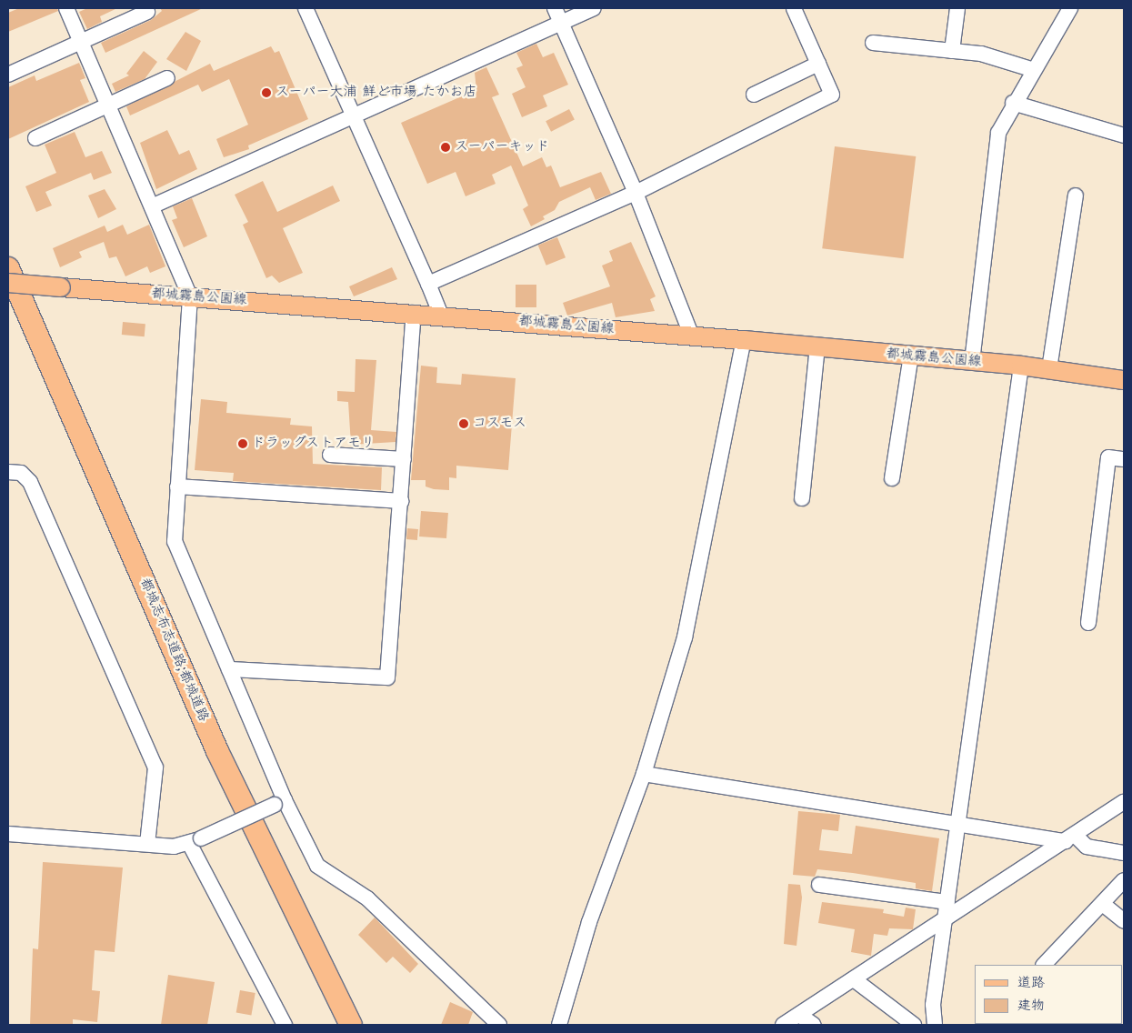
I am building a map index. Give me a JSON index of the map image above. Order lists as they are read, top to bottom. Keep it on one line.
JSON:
{"streets":{"highway":["都城志布志道路;都城道路"],"main road":["都城霧島公園線"]},"places":["スーパー大浦 鮮ど市場 たかお店","スーパーキッド","コスモス","ドラッグストアモリ"],"legend":["道路","建物"]}
